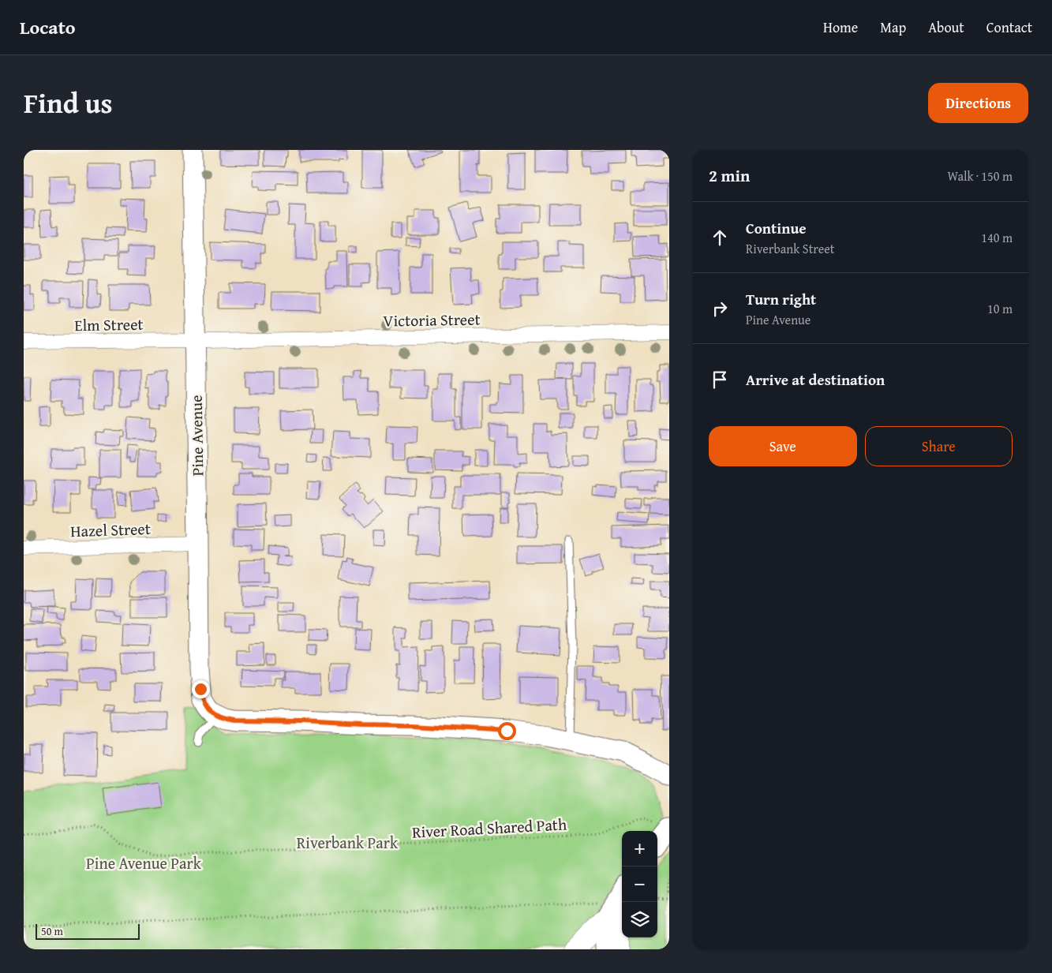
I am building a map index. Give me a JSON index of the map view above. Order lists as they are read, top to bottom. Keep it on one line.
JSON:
{"streets":{"street":["Victoria Street","Elm Street","Pine Avenue","Hazel Street"],"path":["River Road Shared Path"]},"crossings":[["Victoria Street","Elm Street"],["Victoria Street","Pine Avenue"],["Elm Street","Pine Avenue"],["Pine Avenue","Hazel Street"]],"parks":["Riverbank Park","Pine Avenue Park"],"scale_bar":"50 m","page":{"header":"Locato","nav":["Home","Map","About","Contact"],"title":"Find us","buttons":["Directions",["Save","Share"]],"heading":["2 min","Walk · 150 m"],"list":[["Continue","Riverbank Street","140 m"],["Turn right","Pine Avenue","10 m"],"Arrive at destination"],"map_buttons":["+","−"],"scale":"50 m"}}
